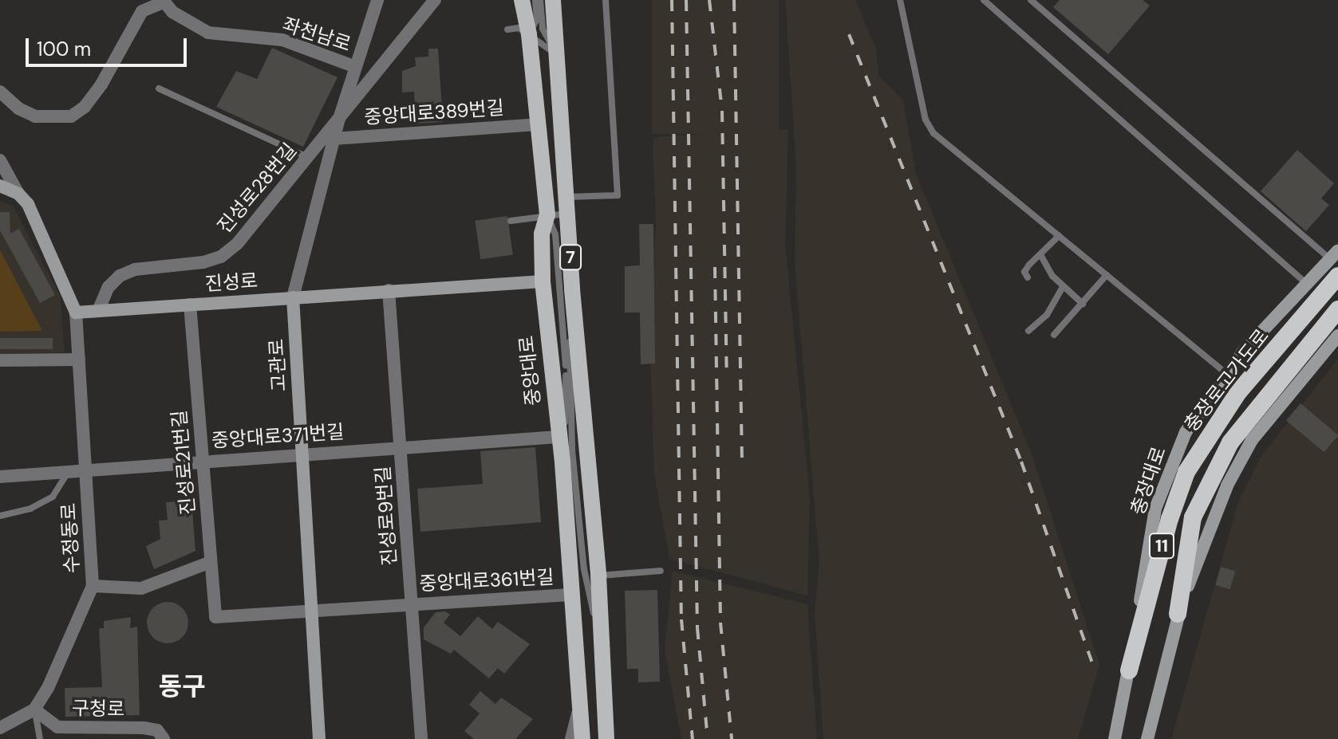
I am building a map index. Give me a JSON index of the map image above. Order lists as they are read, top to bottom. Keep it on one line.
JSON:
{"streets":{"highway":["충장로고가도로","11"],"main road":["7","진성로","고관로","중앙대로","충장대로"],"street":["좌천남로","중앙대로389번길","진성로28번길","중앙대로371번길","진성로21번길","진성로9번길","수정동로","중앙대로361번길","구청로"]},"crossings":[["좌천남로","고관로"],["중앙대로389번길","고관로"],["중앙대로389번길","중앙대로"],["진성로28번길","진성로"],["진성로28번길","고관로"],["진성로","고관로"],["진성로","중앙대로"],["진성로","진성로21번길"],["진성로","진성로9번길"],["진성로","수정동로"],["고관로","중앙대로371번길"],["고관로","중앙대로361번길"],["중앙대로","중앙대로371번길"],["중앙대로","중앙대로361번길"],["충장로고가도로","충장대로"],["중앙대로371번길","진성로21번길"],["중앙대로371번길","진성로9번길"],["중앙대로371번길","수정동로"],["진성로21번길","중앙대로361번길"],["진성로9번길","중앙대로361번길"],["수정동로","구청로"]],"districts":["동구"],"scale_bar":"100 m"}
